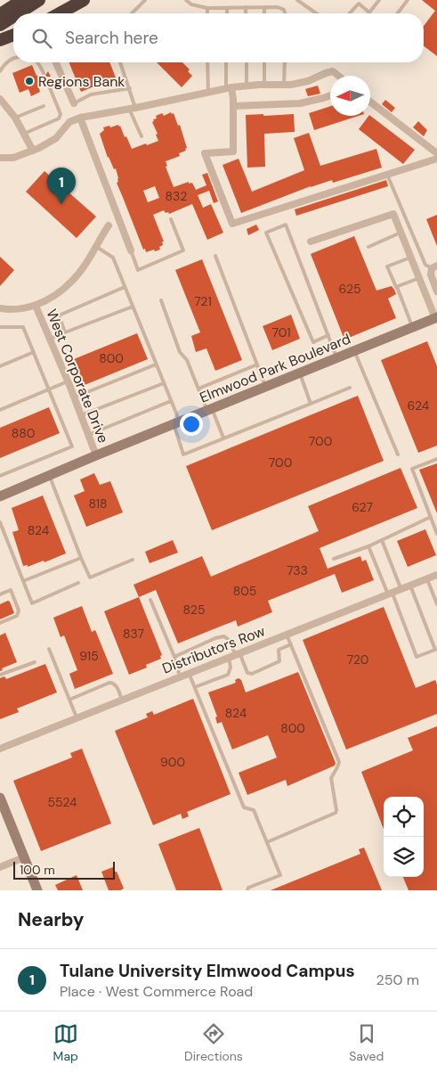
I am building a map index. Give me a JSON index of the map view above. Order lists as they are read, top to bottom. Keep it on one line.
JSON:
{"streets":{"street":["Elmwood Park Boulevard","West Corporate Drive","Distributors Row"]},"crossings":[["Elmwood Park Boulevard","West Corporate Drive"]],"places":["Regions Bank"],"house_numbers":["832","625","721","701","800","624","880","700","700","818","627","824","733","805","825","837","915","720","824","800","900","5524"],"scale_bar":"100 m","north":"left","page":{"search":"Search here","pins":"1","scale":"100 m","heading":"Nearby","list":[{"mark":"1","name":"Tulane University Elmwood Campus","note":"Place · West Commerce Road","value":"250 m"}],"nav":["Map","Directions","Saved"]}}
